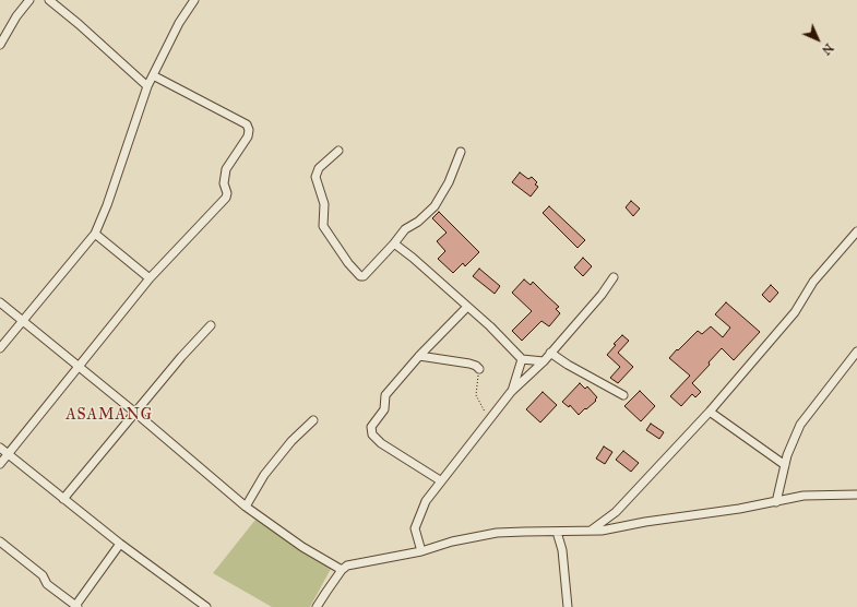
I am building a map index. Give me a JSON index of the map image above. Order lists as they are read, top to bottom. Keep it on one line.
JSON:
{"districts":["ASAMANG"],"north":"bottom right"}
